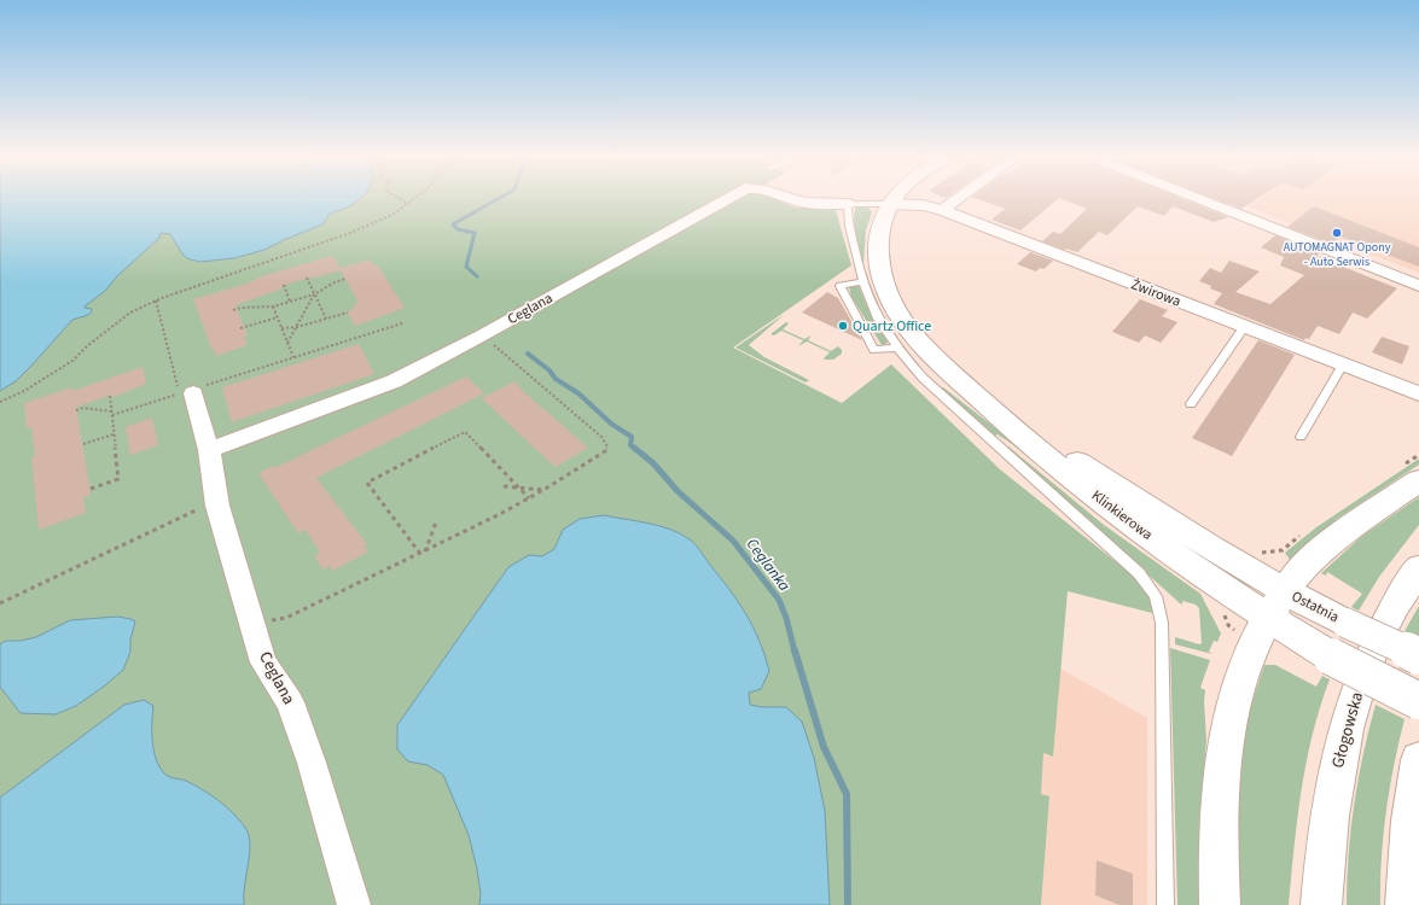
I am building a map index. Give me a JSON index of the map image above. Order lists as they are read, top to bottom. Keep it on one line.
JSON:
{"streets":{"street":["Żwirowa","Ceglana","Klinkierowa","Ostatnia","Głogowska"]},"crossings":[["Żwirowa","Klinkierowa"],["Klinkierowa","Ostatnia"]],"water":["Ceglanka"],"places":["AUTOMAGNAT Opony - Auto Serwis","Quartz Office"]}
